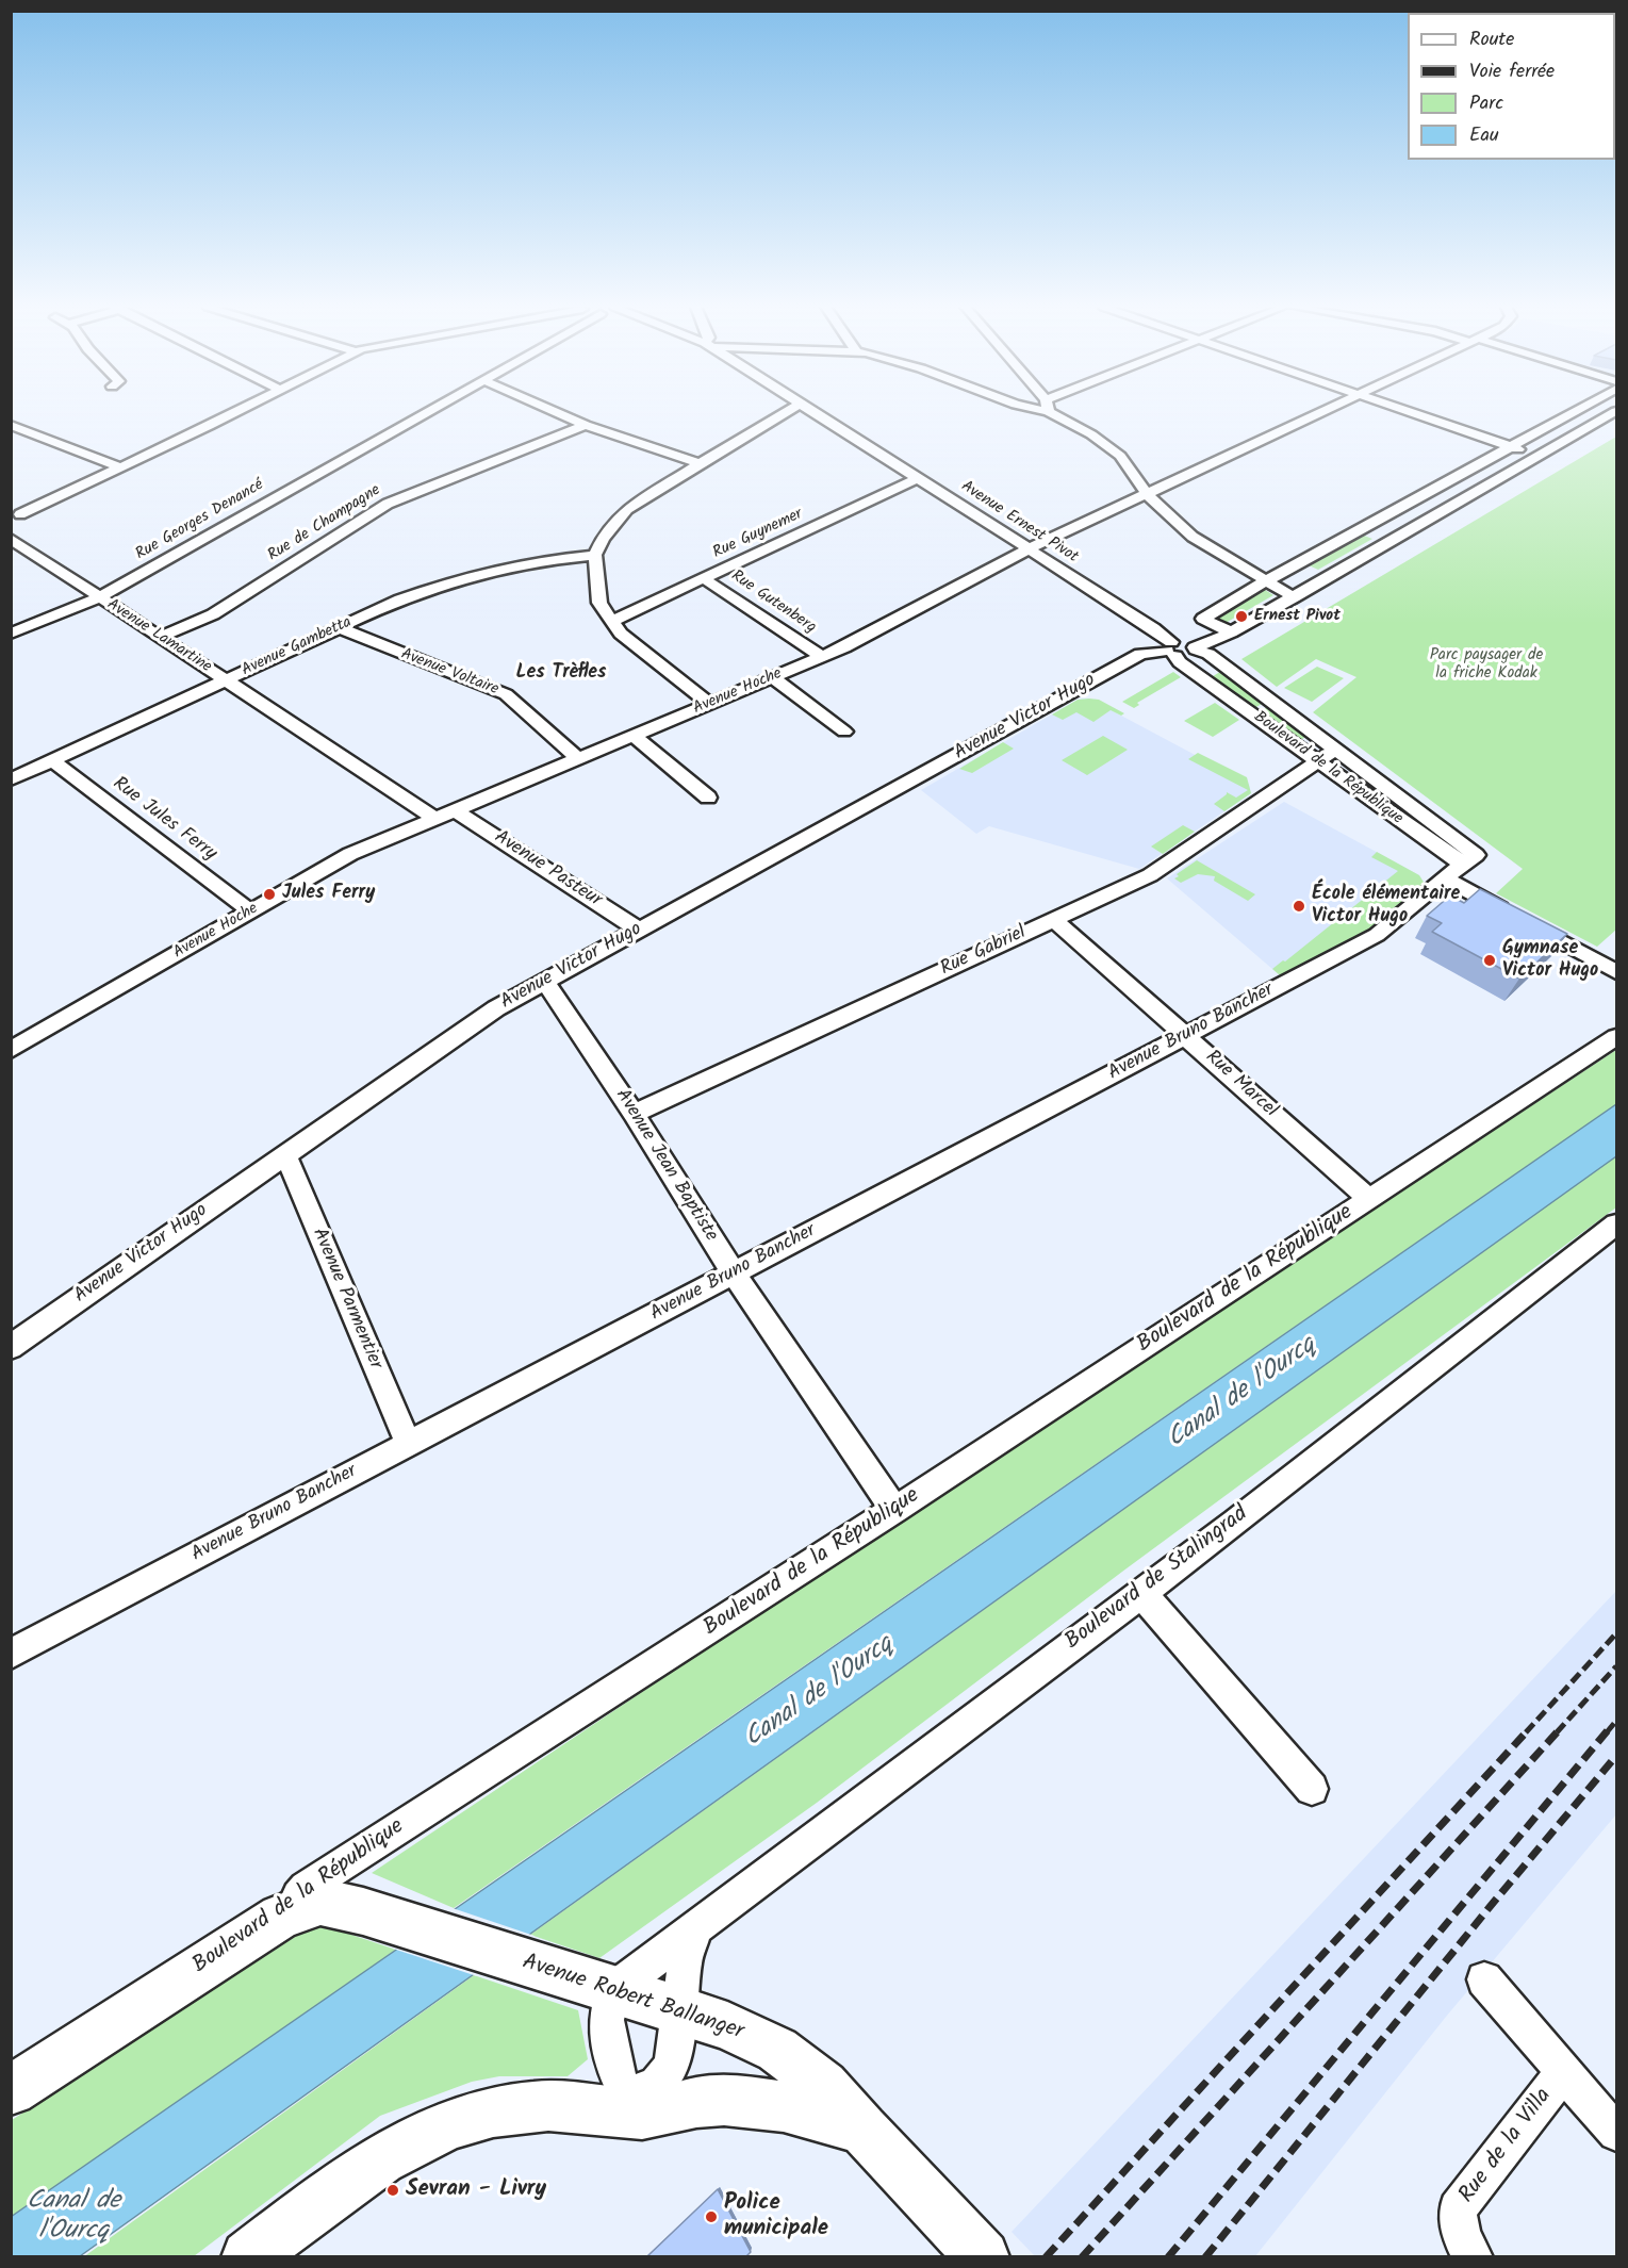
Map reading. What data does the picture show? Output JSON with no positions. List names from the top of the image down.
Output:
{
  "streets": {
    "main road": ["Boulevard de la République", "Avenue Robert Ballanger"],
    "street": [
      "Rue Georges Denancé",
      "Avenue Ernest Pivot",
      "Rue de Champagne",
      "Rue Guynemer",
      "Rue Gutenberg",
      "Avenue Lamartine",
      "Avenue Gambetta",
      "Avenue Voltaire",
      "Avenue Hoche",
      "Avenue Victor Hugo",
      "Rue Jules Ferry",
      "Avenue Pasteur",
      "Rue Gabriel",
      "Avenue Bruno Bancher",
      "Rue Marcel",
      "Avenue Jean Baptiste",
      "Avenue Parmentier",
      "Boulevard de Stalingrad",
      "Rue de la Villa"
    ]
  },
  "crossings": [
    ["Rue Georges Denancé", "Avenue Lamartine"],
    ["Avenue Ernest Pivot", "Rue Guynemer"],
    ["Avenue Ernest Pivot", "Avenue Hoche"],
    ["Avenue Ernest Pivot", "Avenue Victor Hugo"],
    ["Avenue Ernest Pivot", "Boulevard de la République"],
    ["Rue de Champagne", "Avenue Lamartine"],
    ["Rue Guynemer", "Rue Gutenberg"],
    ["Rue Gutenberg", "Avenue Hoche"],
    ["Avenue Lamartine", "Avenue Gambetta"],
    ["Avenue Lamartine", "Avenue Hoche"],
    ["Avenue Gambetta", "Avenue Voltaire"],
    ["Avenue Gambetta", "Rue Jules Ferry"],
    ["Avenue Voltaire", "Avenue Hoche"],
    ["Avenue Hoche", "Rue Jules Ferry"],
    ["Avenue Hoche", "Avenue Pasteur"],
    ["Avenue Victor Hugo", "Boulevard de la République"],
    ["Avenue Victor Hugo", "Avenue Pasteur"],
    ["Avenue Victor Hugo", "Avenue Jean Baptiste"],
    ["Avenue Victor Hugo", "Avenue Parmentier"],
    ["Boulevard de la République", "Rue Gabriel"],
    ["Boulevard de la République", "Rue Marcel"],
    ["Boulevard de la République", "Avenue Jean Baptiste"],
    ["Boulevard de la République", "Avenue Robert Ballanger"],
    ["Rue Gabriel", "Rue Marcel"],
    ["Rue Gabriel", "Avenue Jean Baptiste"],
    ["Avenue Bruno Bancher", "Rue Marcel"],
    ["Avenue Bruno Bancher", "Avenue Jean Baptiste"],
    ["Avenue Bruno Bancher", "Avenue Parmentier"],
    ["Boulevard de Stalingrad", "Avenue Robert Ballanger"]
  ],
  "districts": ["Les Trèfles"],
  "water": ["Canal de l'Ourcq"],
  "parks": ["Parc paysager de la friche Kodak"],
  "places": [
    "Ernest Pivot",
    "Jules Ferry",
    "École élémentaire Victor Hugo",
    "Gymnase Victor Hugo",
    "Sevran - Livry",
    "Police municipale"
  ],
  "legend": [
    "Route",
    "Voie ferrée",
    "Parc",
    "Eau"
  ]
}
